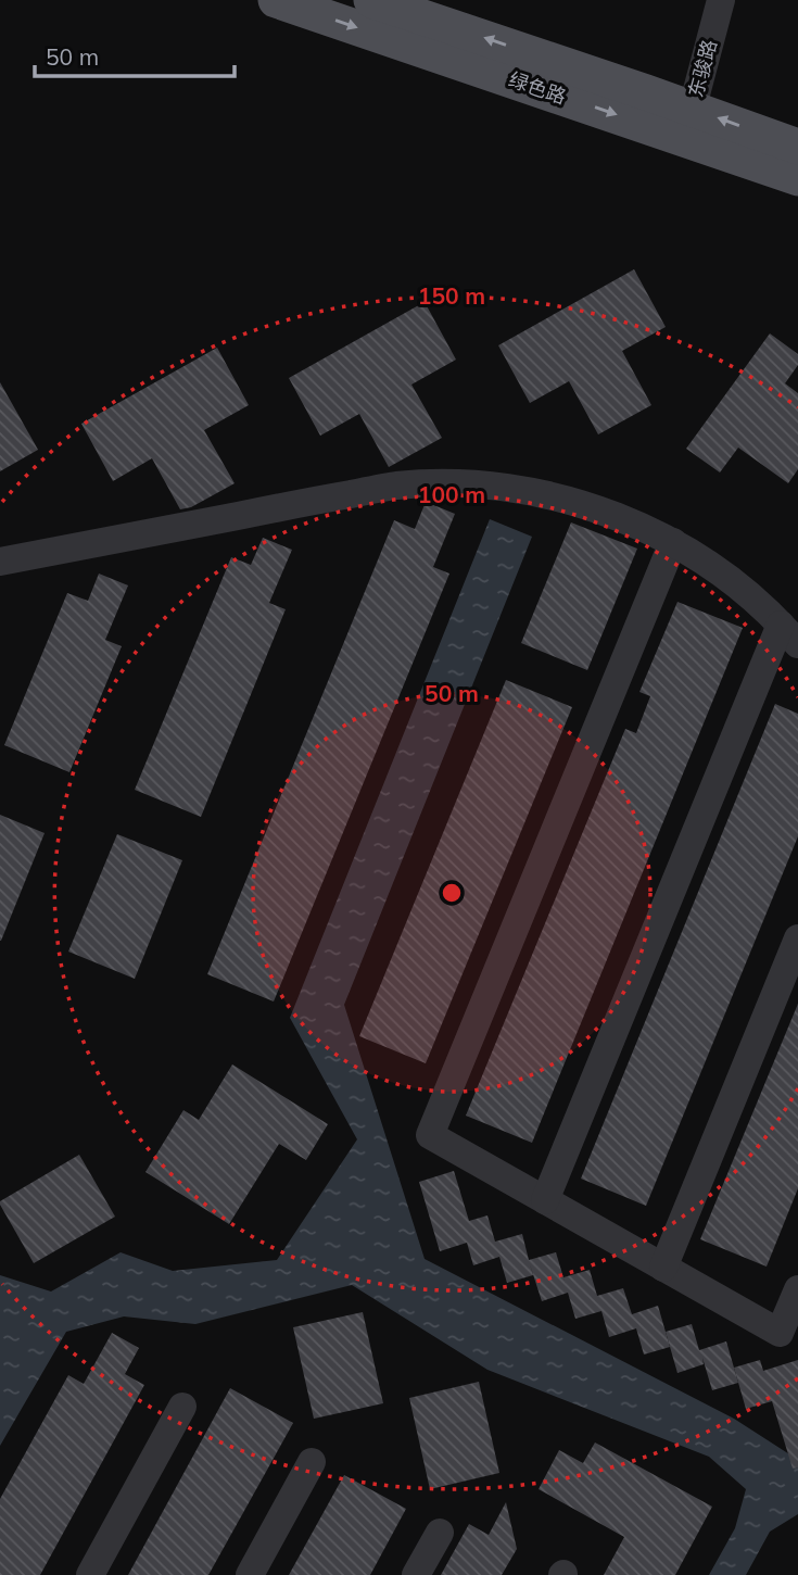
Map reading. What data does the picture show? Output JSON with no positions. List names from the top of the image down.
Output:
{
  "streets": {
    "main road": ["绿色路"],
    "street": ["东骏路"]
  },
  "crossings": [
    ["东骏路", "绿色路"]
  ],
  "scale_bar": "50 m",
  "rings": ["150 m", "100 m", "50 m"]
}
